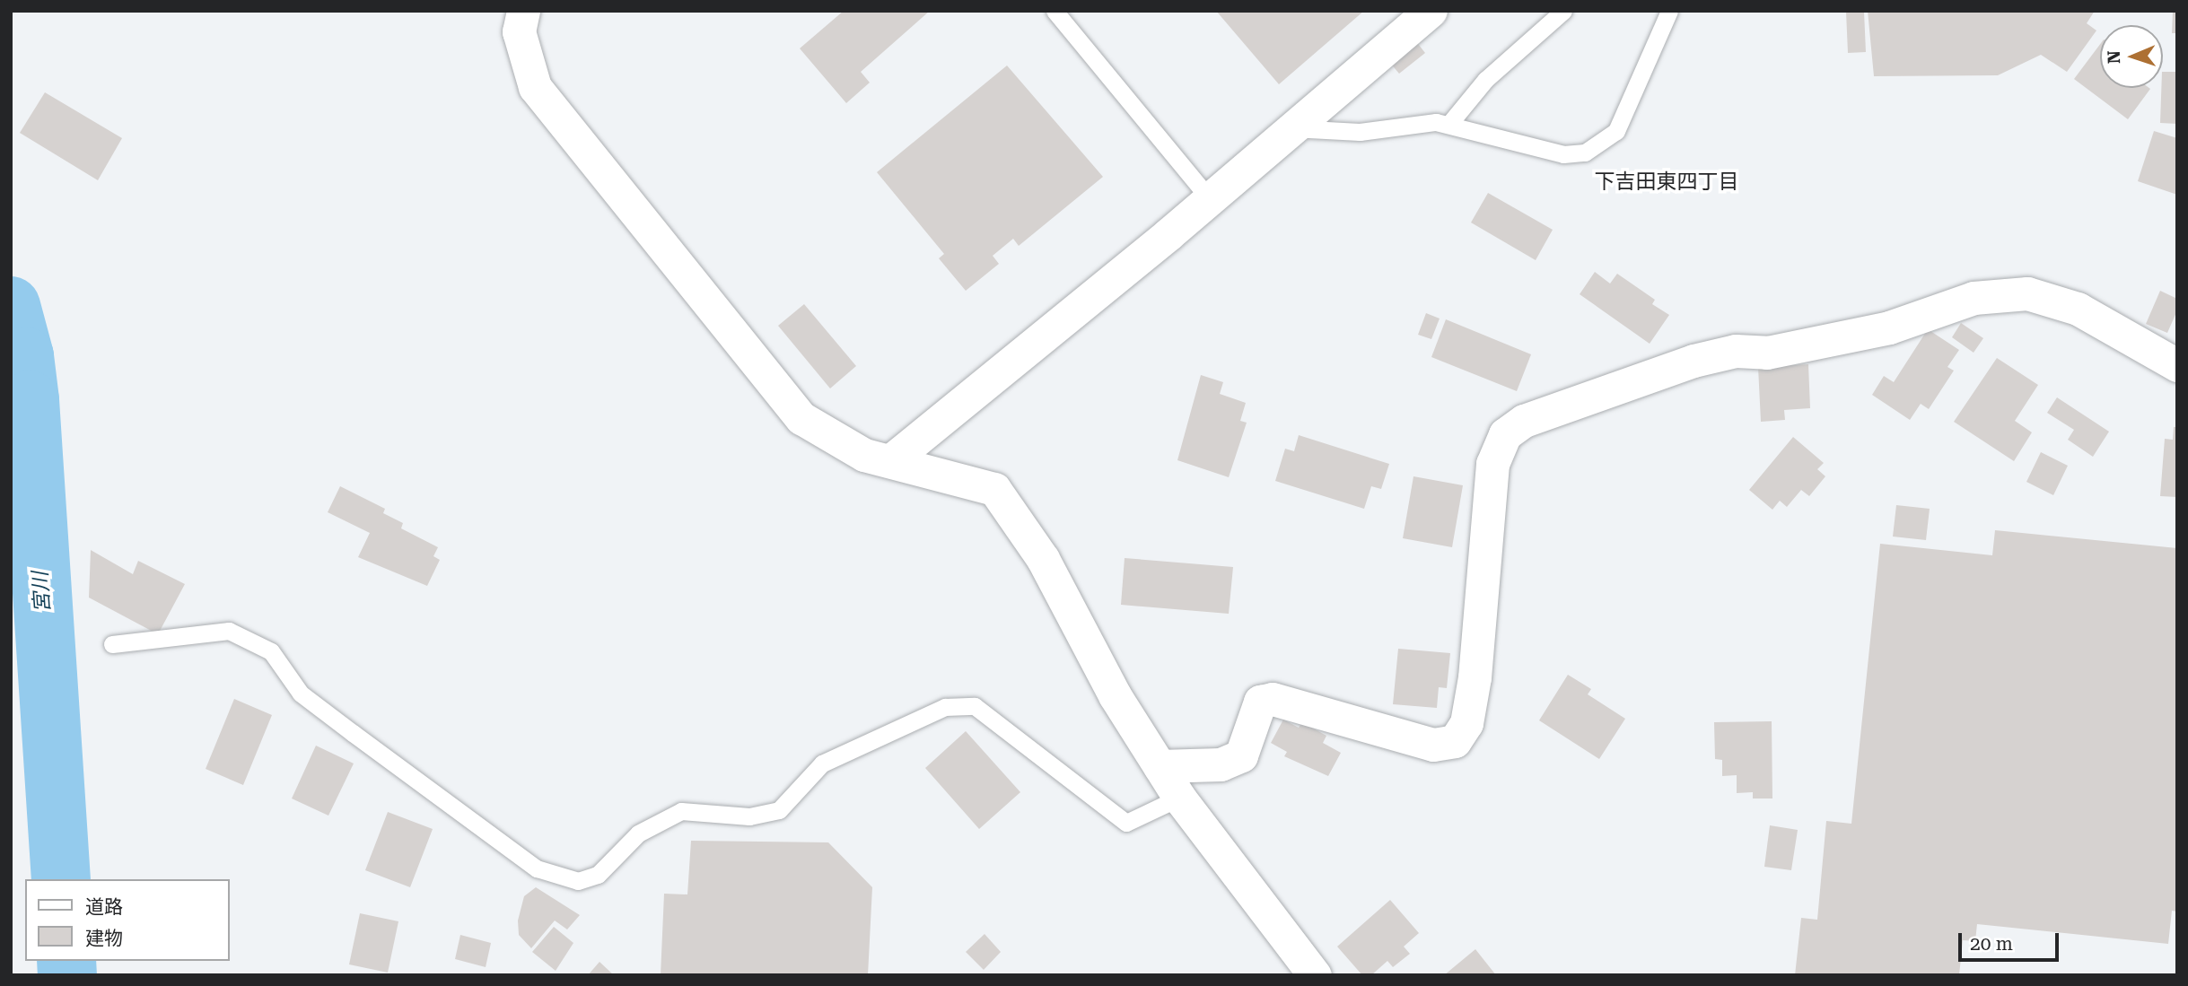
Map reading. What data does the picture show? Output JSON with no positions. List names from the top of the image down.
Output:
{
  "districts": ["下吉田東四丁目"],
  "water": ["宮川"],
  "legend": ["道路", "建物"],
  "scale_bar": "20 m",
  "north": "left"
}
